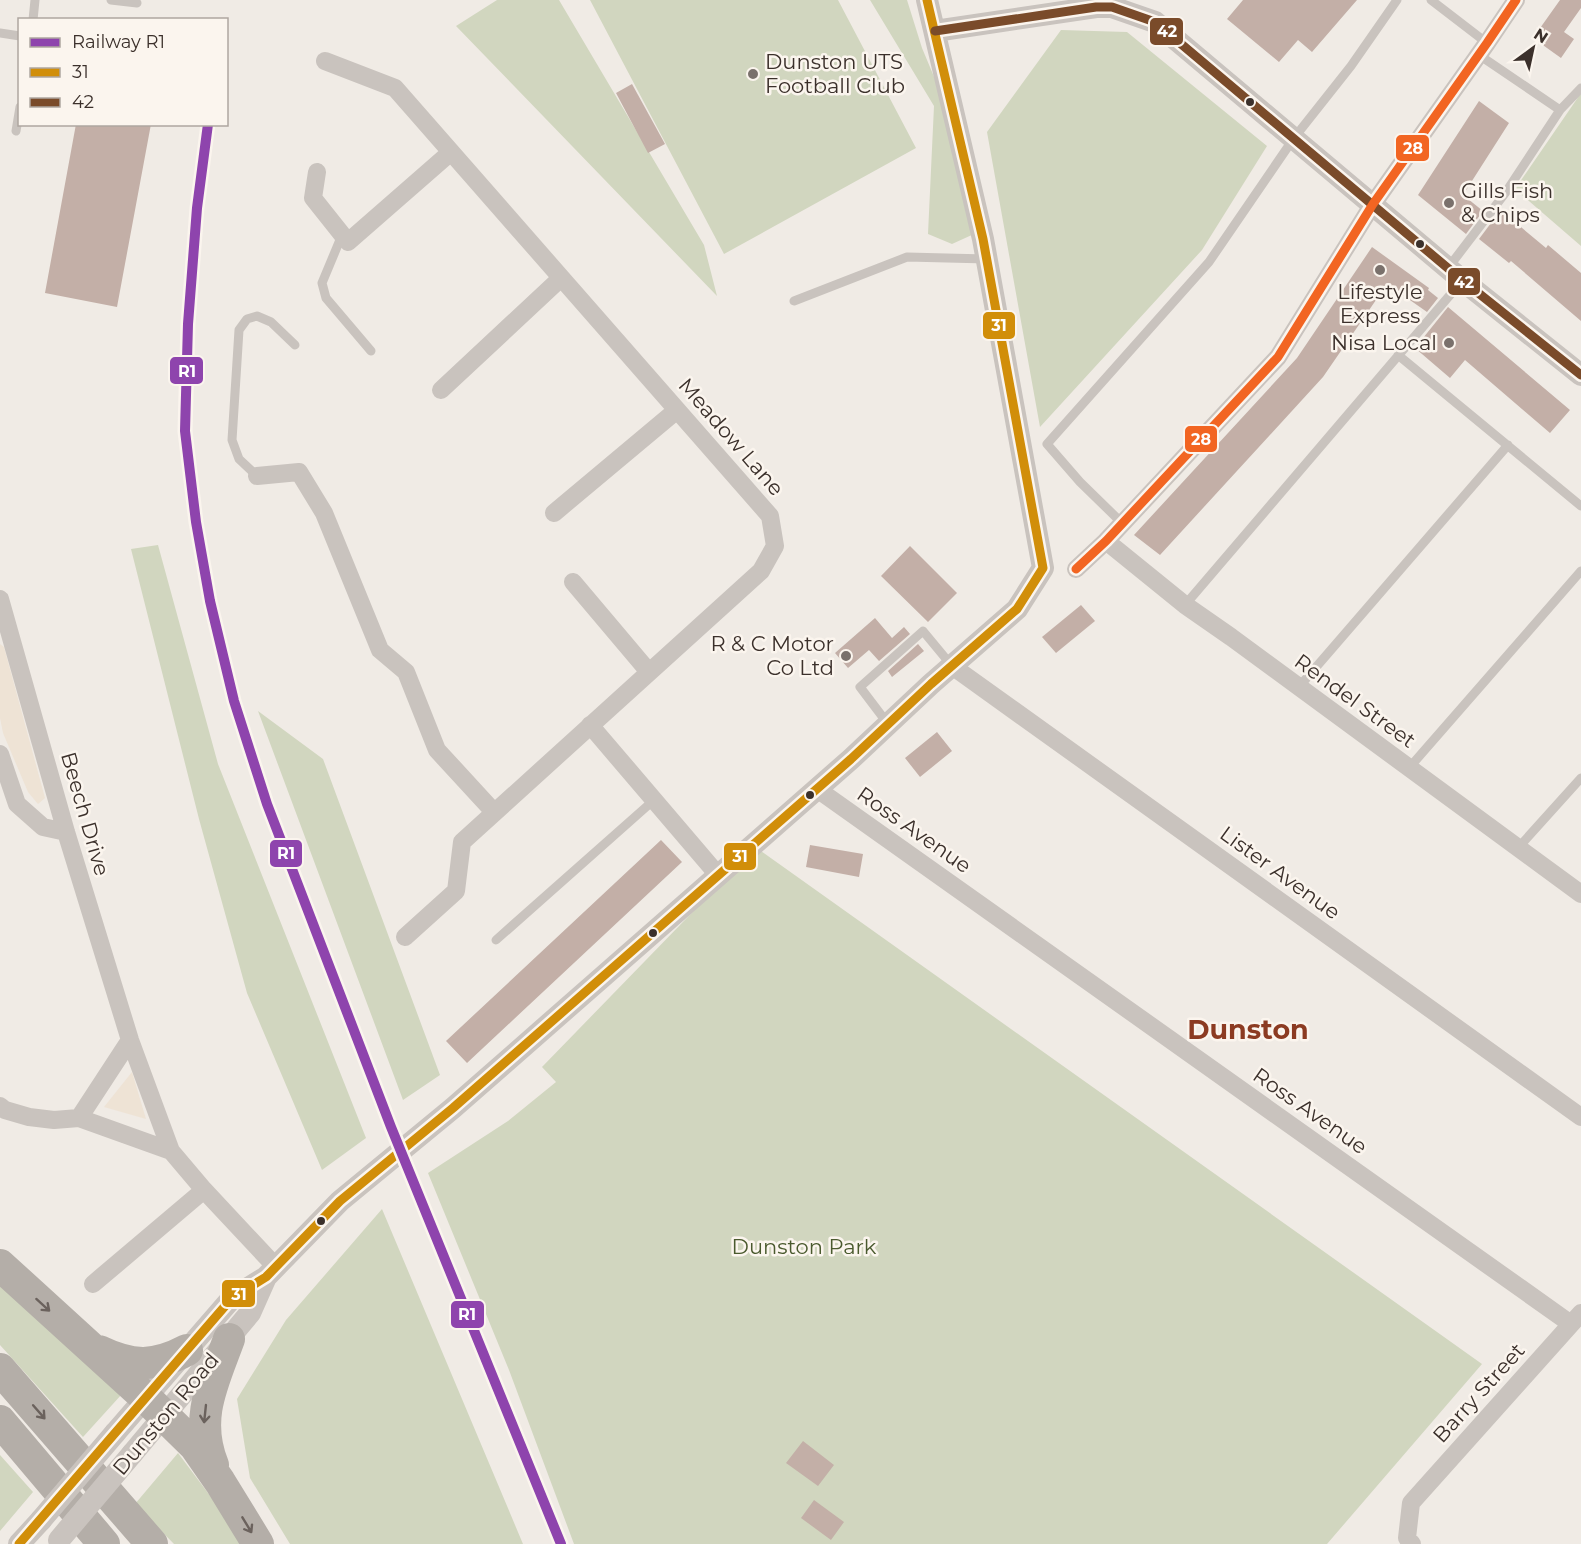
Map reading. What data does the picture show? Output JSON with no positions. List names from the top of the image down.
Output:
{
  "streets": {
    "street": [
      "Meadow Lane",
      "Rendel Street",
      "Beech Drive",
      "Ross Avenue",
      "Lister Avenue",
      "Barry Street",
      "Dunston Road"
    ]
  },
  "crossings": [
    ["Beech Drive", "Dunston Road"],
    ["Ross Avenue", "Barry Street"],
    ["Ross Avenue", "Dunston Road"],
    ["Lister Avenue", "Dunston Road"]
  ],
  "districts": ["Dunston"],
  "parks": ["Dunston Park"],
  "places": [
    "Dunston UTS Football Club",
    "Gills Fish & Chips",
    "Lifestyle Express",
    "Nisa Local",
    "R & C Motor Co Ltd"
  ],
  "lines": [
    "transit line 31",
    "transit line 28",
    "transit line 42",
    "rail line R1"
  ],
  "legend": ["Railway R1", "31", "42"],
  "north": "top right"
}
